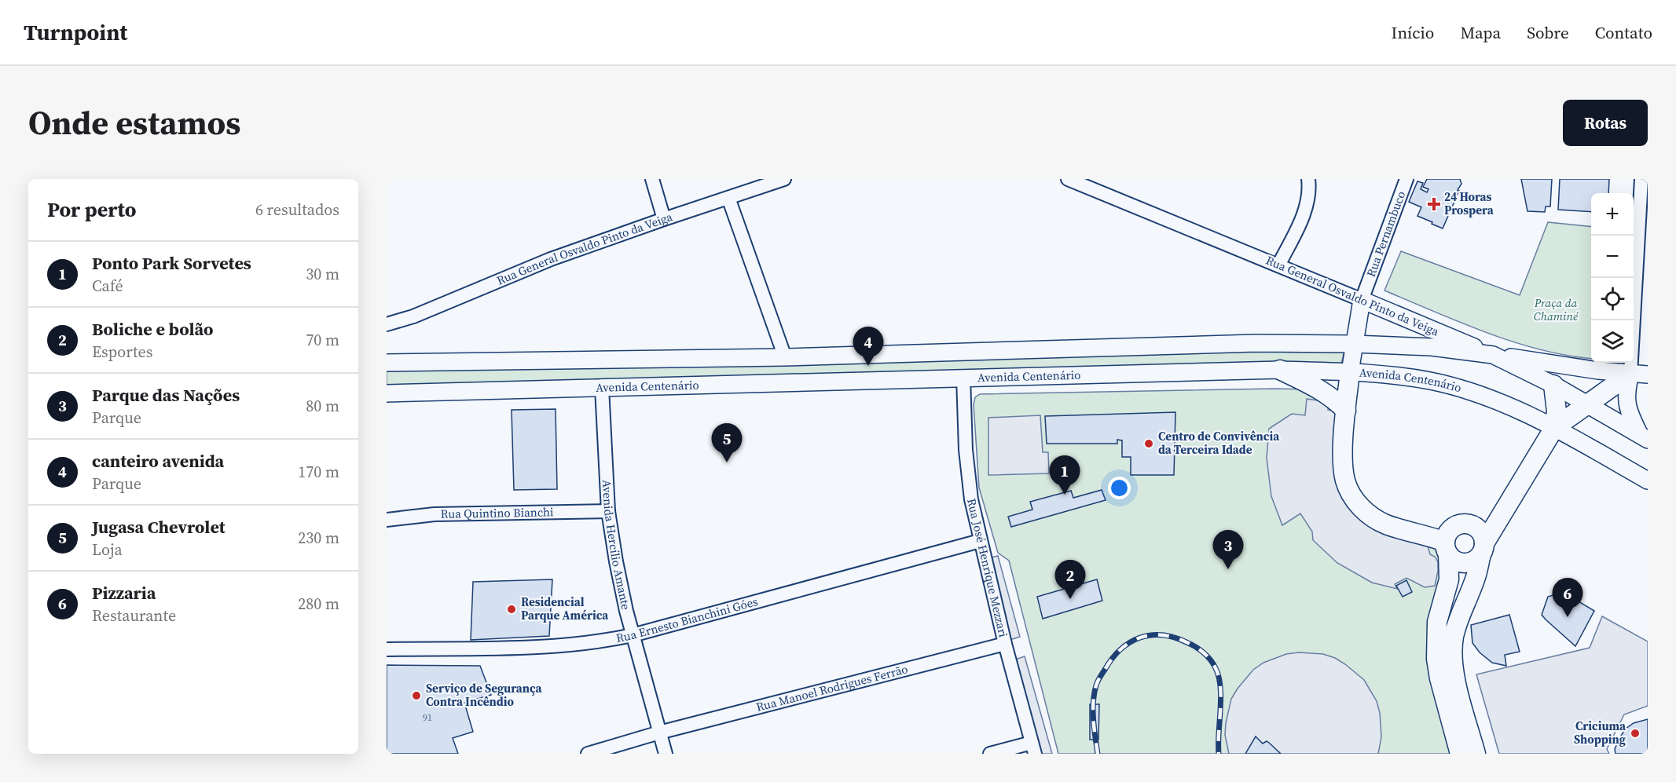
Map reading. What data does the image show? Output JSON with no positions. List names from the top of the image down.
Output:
{
  "streets": {
    "main road": ["Rua Pernambuco", "Rua General Osvaldo Pinto da Veiga", "Avenida Centenário"],
    "street": [
      "Rua Quintino Bianchi",
      "Avenida Hercílio Amante",
      "Rua José Henrique Mezzari",
      "Rua Ernesto Bianchini Góes",
      "Rua Manoel Rodrigues Ferrão"
    ]
  },
  "crossings": [
    ["Rua Pernambuco", "Rua General Osvaldo Pinto da Veiga"],
    ["Rua Pernambuco", "Avenida Centenário"],
    ["Avenida Centenário", "Avenida Hercílio Amante"],
    ["Avenida Centenário", "Rua José Henrique Mezzari"],
    ["Rua Quintino Bianchi", "Avenida Hercílio Amante"],
    ["Avenida Hercílio Amante", "Rua Ernesto Bianchini Góes"],
    ["Avenida Hercílio Amante", "Rua Manoel Rodrigues Ferrão"],
    ["Rua José Henrique Mezzari", "Rua Ernesto Bianchini Góes"],
    ["Rua José Henrique Mezzari", "Rua Manoel Rodrigues Ferrão"]
  ],
  "parks": ["Praça da Chaminé"],
  "places": {
    "health": ["24 Horas Prospera"],
    "other": [
      "Centro de Convivência da Terceira Idade",
      "Residencial Parque América",
      "Serviço de Segurança Contra Incêndio",
      "Criciuma Shopping"
    ]
  },
  "house_numbers": ["91"],
  "page": {
    "header": "Turnpoint",
    "nav": [
      "Início",
      "Mapa",
      "Sobre",
      "Contato"
    ],
    "title": "Onde estamos",
    "buttons": "Rotas",
    "heading": ["Por perto", "6 resultados"],
    "map_buttons": ["+", "−"],
    "list": [
      {
        "mark": "1",
        "name": "Ponto Park Sorvetes",
        "note": "Café",
        "value": "30 m"
      },
      {
        "mark": "2",
        "name": "Boliche e bolão",
        "note": "Esportes",
        "value": "70 m"
      },
      {
        "mark": "3",
        "name": "Parque das Nações",
        "note": "Parque",
        "value": "80 m"
      },
      {
        "mark": "4",
        "name": "canteiro avenida",
        "note": "Parque",
        "value": "170 m"
      },
      {
        "mark": "5",
        "name": "Jugasa Chevrolet",
        "note": "Loja",
        "value": "230 m"
      },
      {
        "mark": "6",
        "name": "Pizzaria",
        "note": "Restaurante",
        "value": "280 m"
      }
    ],
    "pins": [
      "4",
      "5",
      "1",
      "3",
      "2",
      "6"
    ]
  }
}
